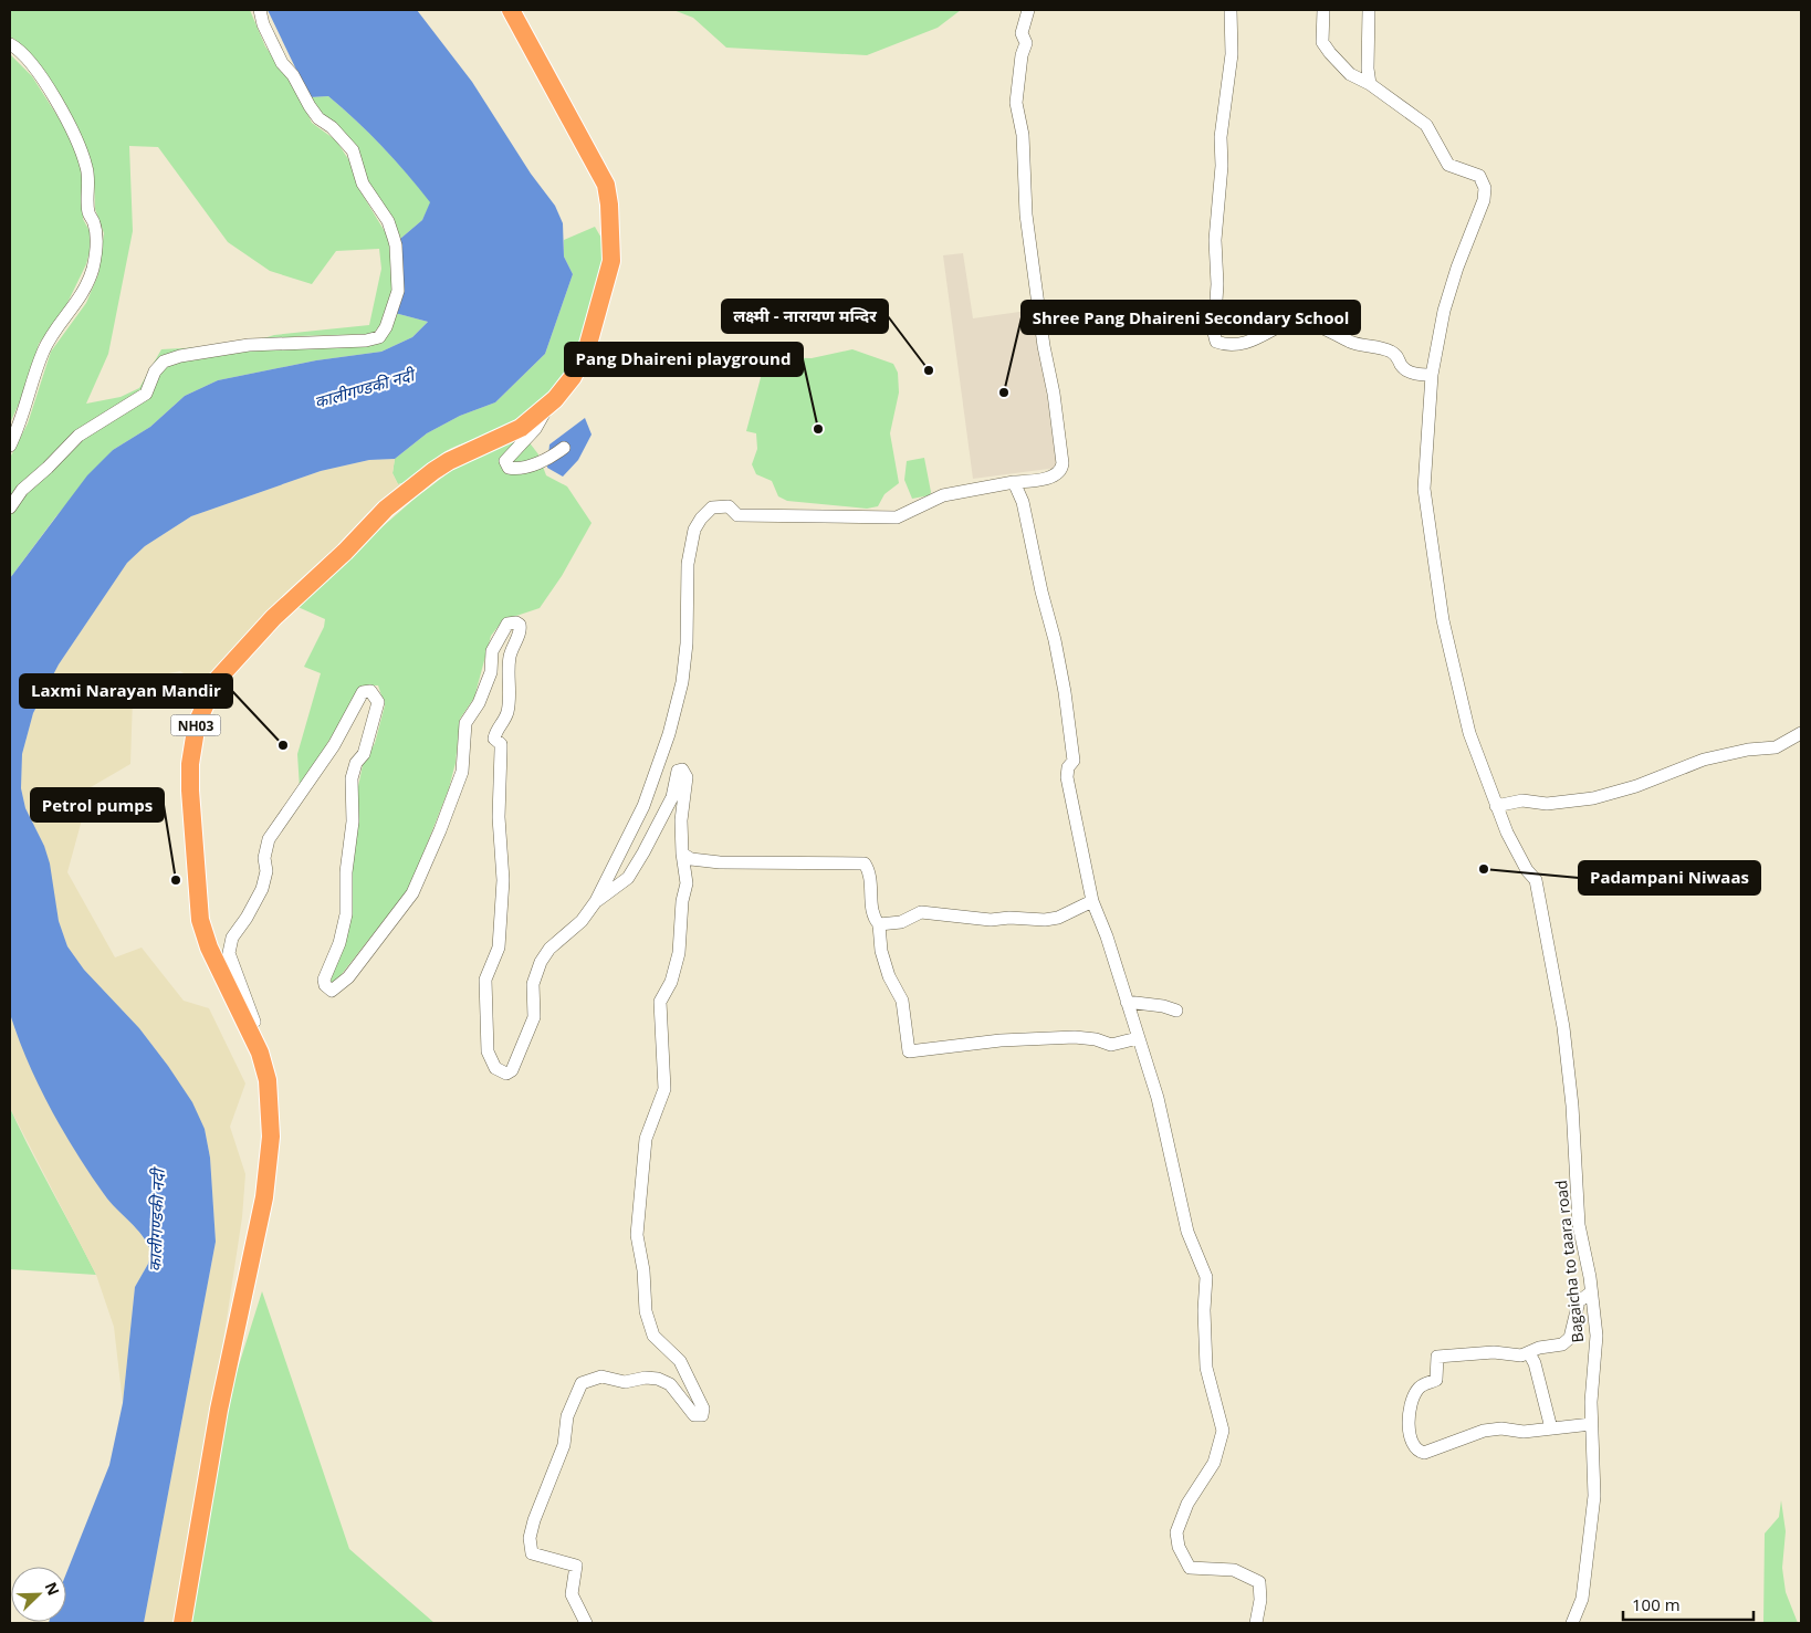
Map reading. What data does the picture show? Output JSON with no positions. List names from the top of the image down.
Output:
{
  "streets": {
    "highway": ["NH03"],
    "street": ["Bagaicha to taara road"]
  },
  "water": ["कालीगण्डकी नदी"],
  "places": [
    "लक्ष्मी - नारायण मन्दिर",
    "Shree Pang Dhaireni Secondary School",
    "Pang Dhaireni playground",
    "Laxmi Narayan Mandir",
    "Padampani Niwaas",
    "Petrol pumps"
  ],
  "scale_bar": "100 m",
  "north": "top right"
}
